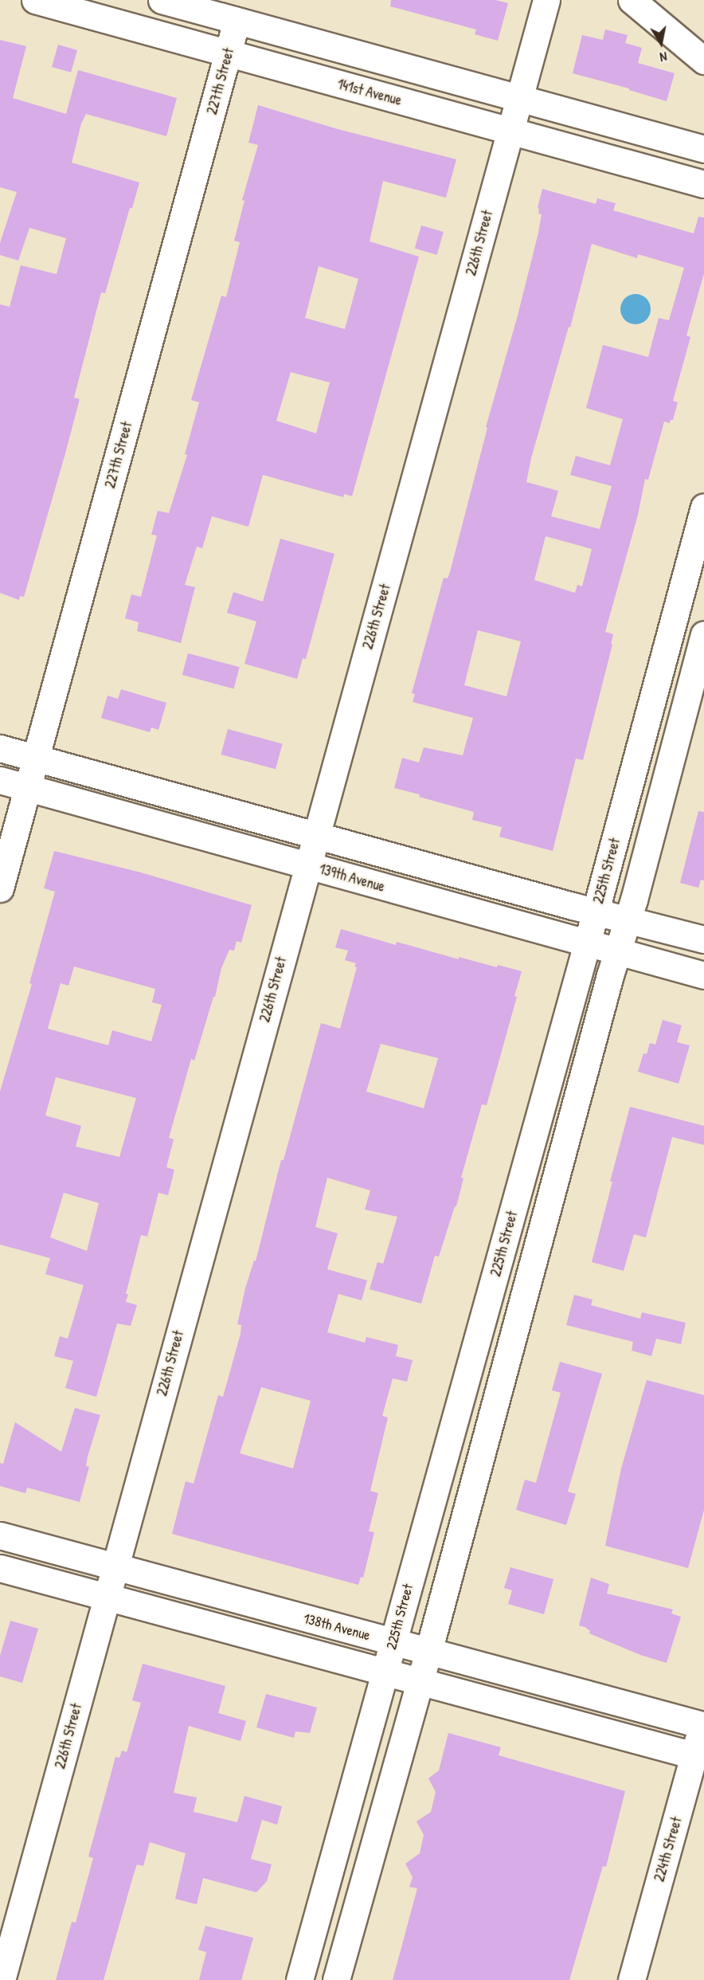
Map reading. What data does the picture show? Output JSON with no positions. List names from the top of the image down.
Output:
{
  "streets": {
    "street": [
      "227th Street",
      "141st Avenue",
      "226th Street",
      "225th Street",
      "139th Avenue",
      "138th Avenue",
      "224th Street"
    ]
  },
  "crossings": [
    ["227th Street", "141st Avenue"],
    ["227th Street", "139th Avenue"],
    ["141st Avenue", "226th Street"],
    ["226th Street", "139th Avenue"],
    ["226th Street", "138th Avenue"],
    ["225th Street", "139th Avenue"],
    ["225th Street", "138th Avenue"],
    ["138th Avenue", "224th Street"]
  ],
  "north": "bottom"
}
